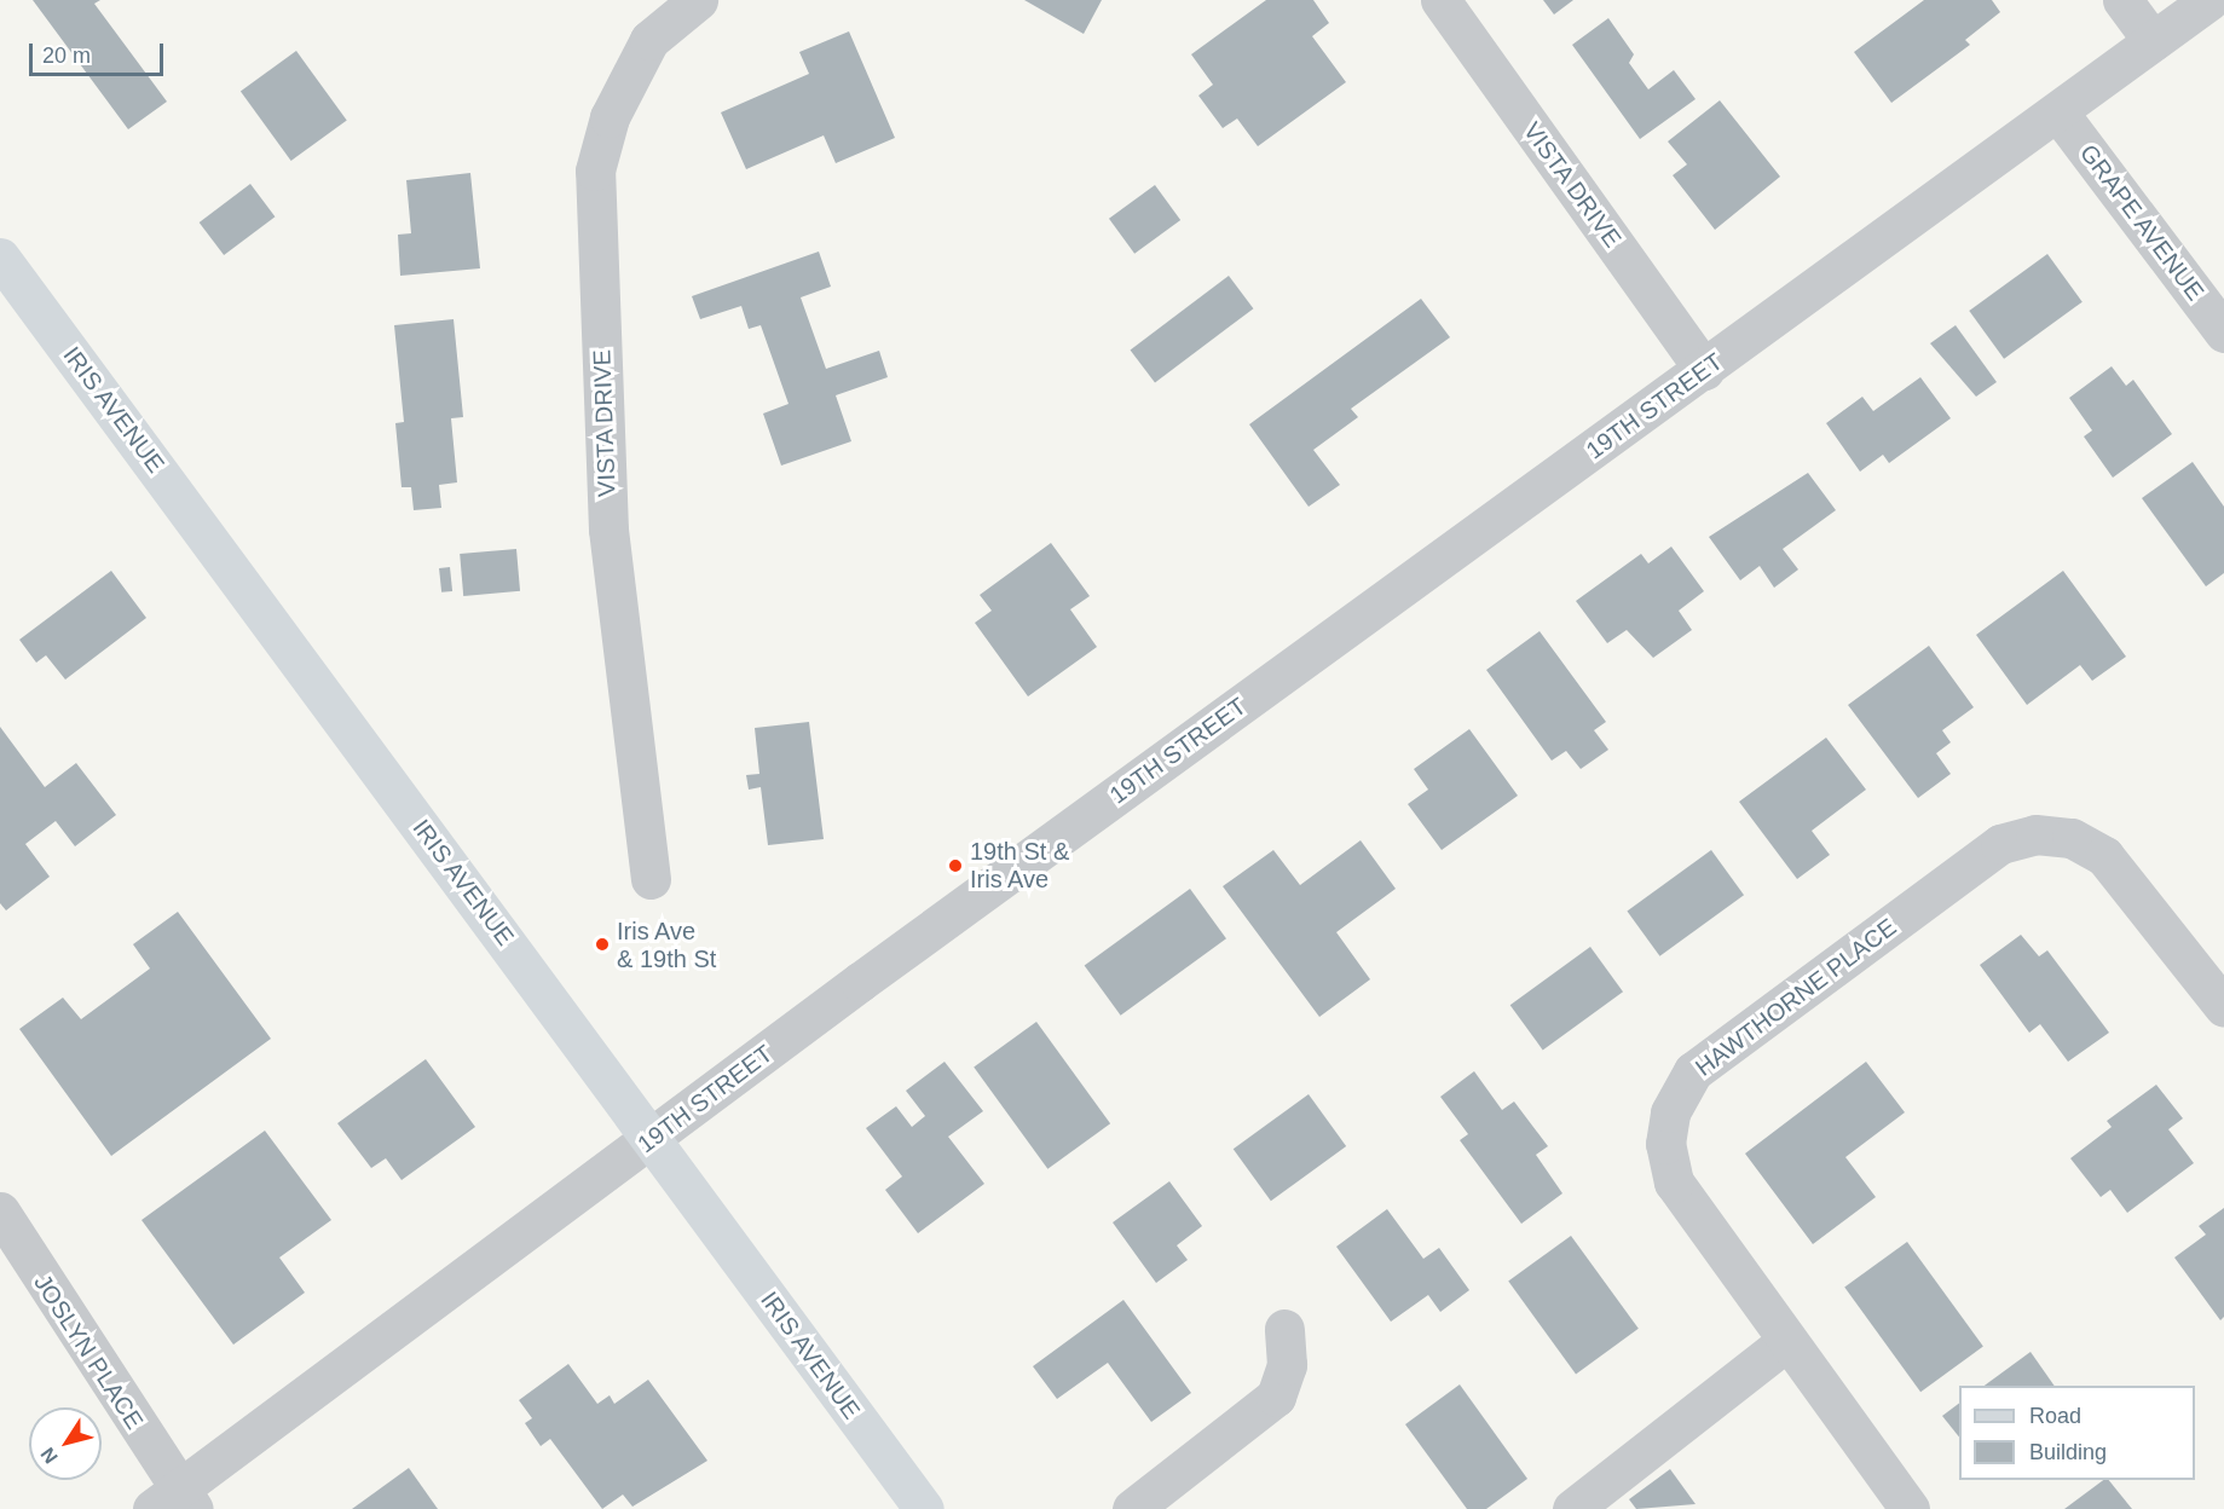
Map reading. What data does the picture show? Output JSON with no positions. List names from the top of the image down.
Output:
{
  "streets": {
    "main road": ["IRIS AVENUE"],
    "street": [
      "VISTA DRIVE",
      "GRAPE AVENUE",
      "19TH STREET",
      "HAWTHORNE PLACE",
      "JOSLYN PLACE"
    ]
  },
  "crossings": [
    ["VISTA DRIVE", "19TH STREET"],
    ["GRAPE AVENUE", "19TH STREET"],
    ["19TH STREET", "IRIS AVENUE"],
    ["19TH STREET", "JOSLYN PLACE"]
  ],
  "places": ["19th St & Iris Ave", "Iris Ave & 19th St"],
  "legend": ["Road", "Building"],
  "scale_bar": "20 m",
  "north": "bottom left"
}
